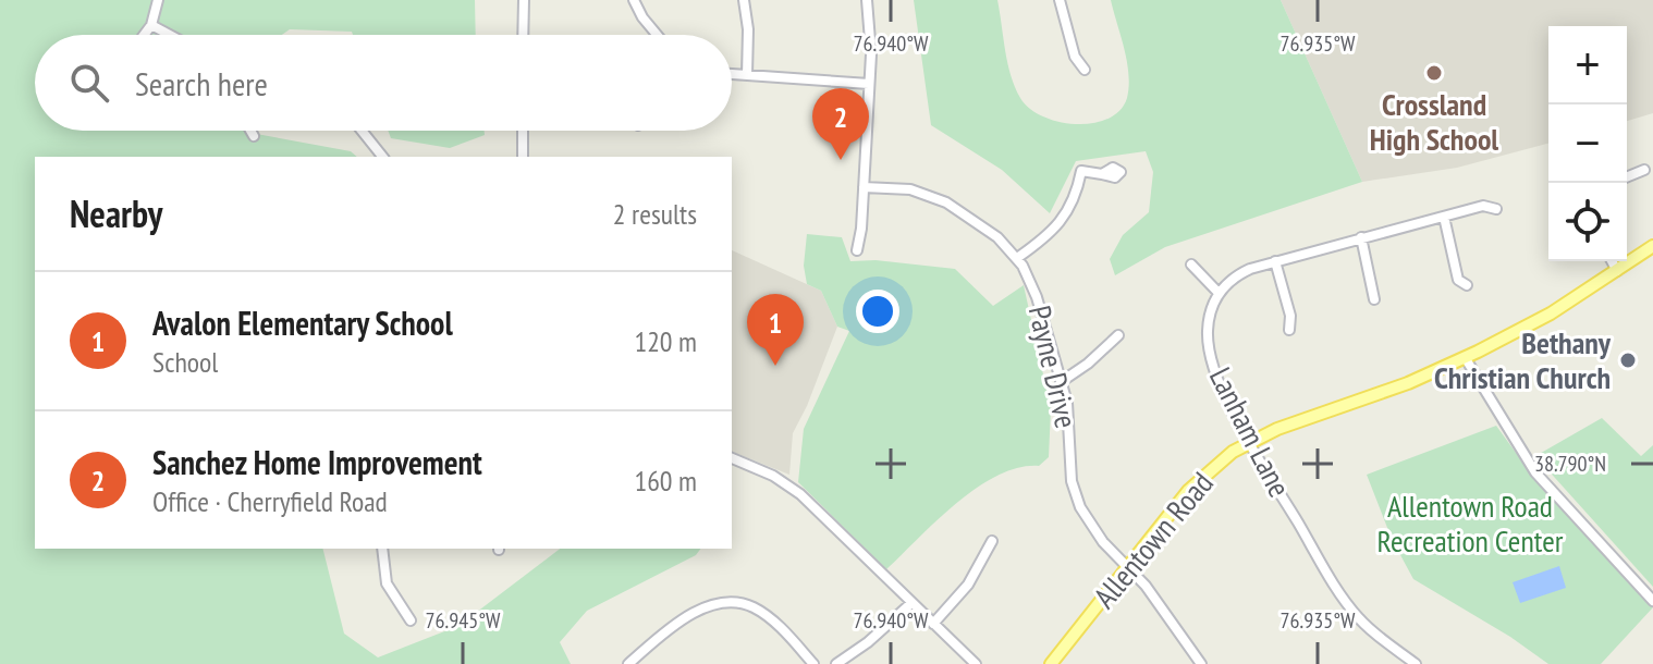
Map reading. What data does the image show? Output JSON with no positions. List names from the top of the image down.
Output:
{
  "streets": {
    "main road": ["Allentown Road"],
    "street": ["Payne Drive", "Lanham Lane"]
  },
  "crossings": [
    ["Payne Drive", "Allentown Road"],
    ["Lanham Lane", "Allentown Road"]
  ],
  "parks": ["Allentown Road Recreation Center"],
  "places": ["Crossland High School", "Bethany Christian Church"],
  "page": {
    "map_buttons": ["+", "−"],
    "search": "Search here",
    "pins": ["2", "1"],
    "heading": ["Nearby", "2 results"],
    "list": [
      {
        "mark": "1",
        "name": "Avalon Elementary School",
        "note": "School",
        "value": "120 m"
      },
      {
        "mark": "2",
        "name": "Sanchez Home Improvement",
        "note": "Office · Cherryfield Road",
        "value": "160 m"
      }
    ]
  },
  "coordinates": [
    "76.940°W",
    "76.935°W",
    "38.790°N",
    "76.945°W"
  ]
}
